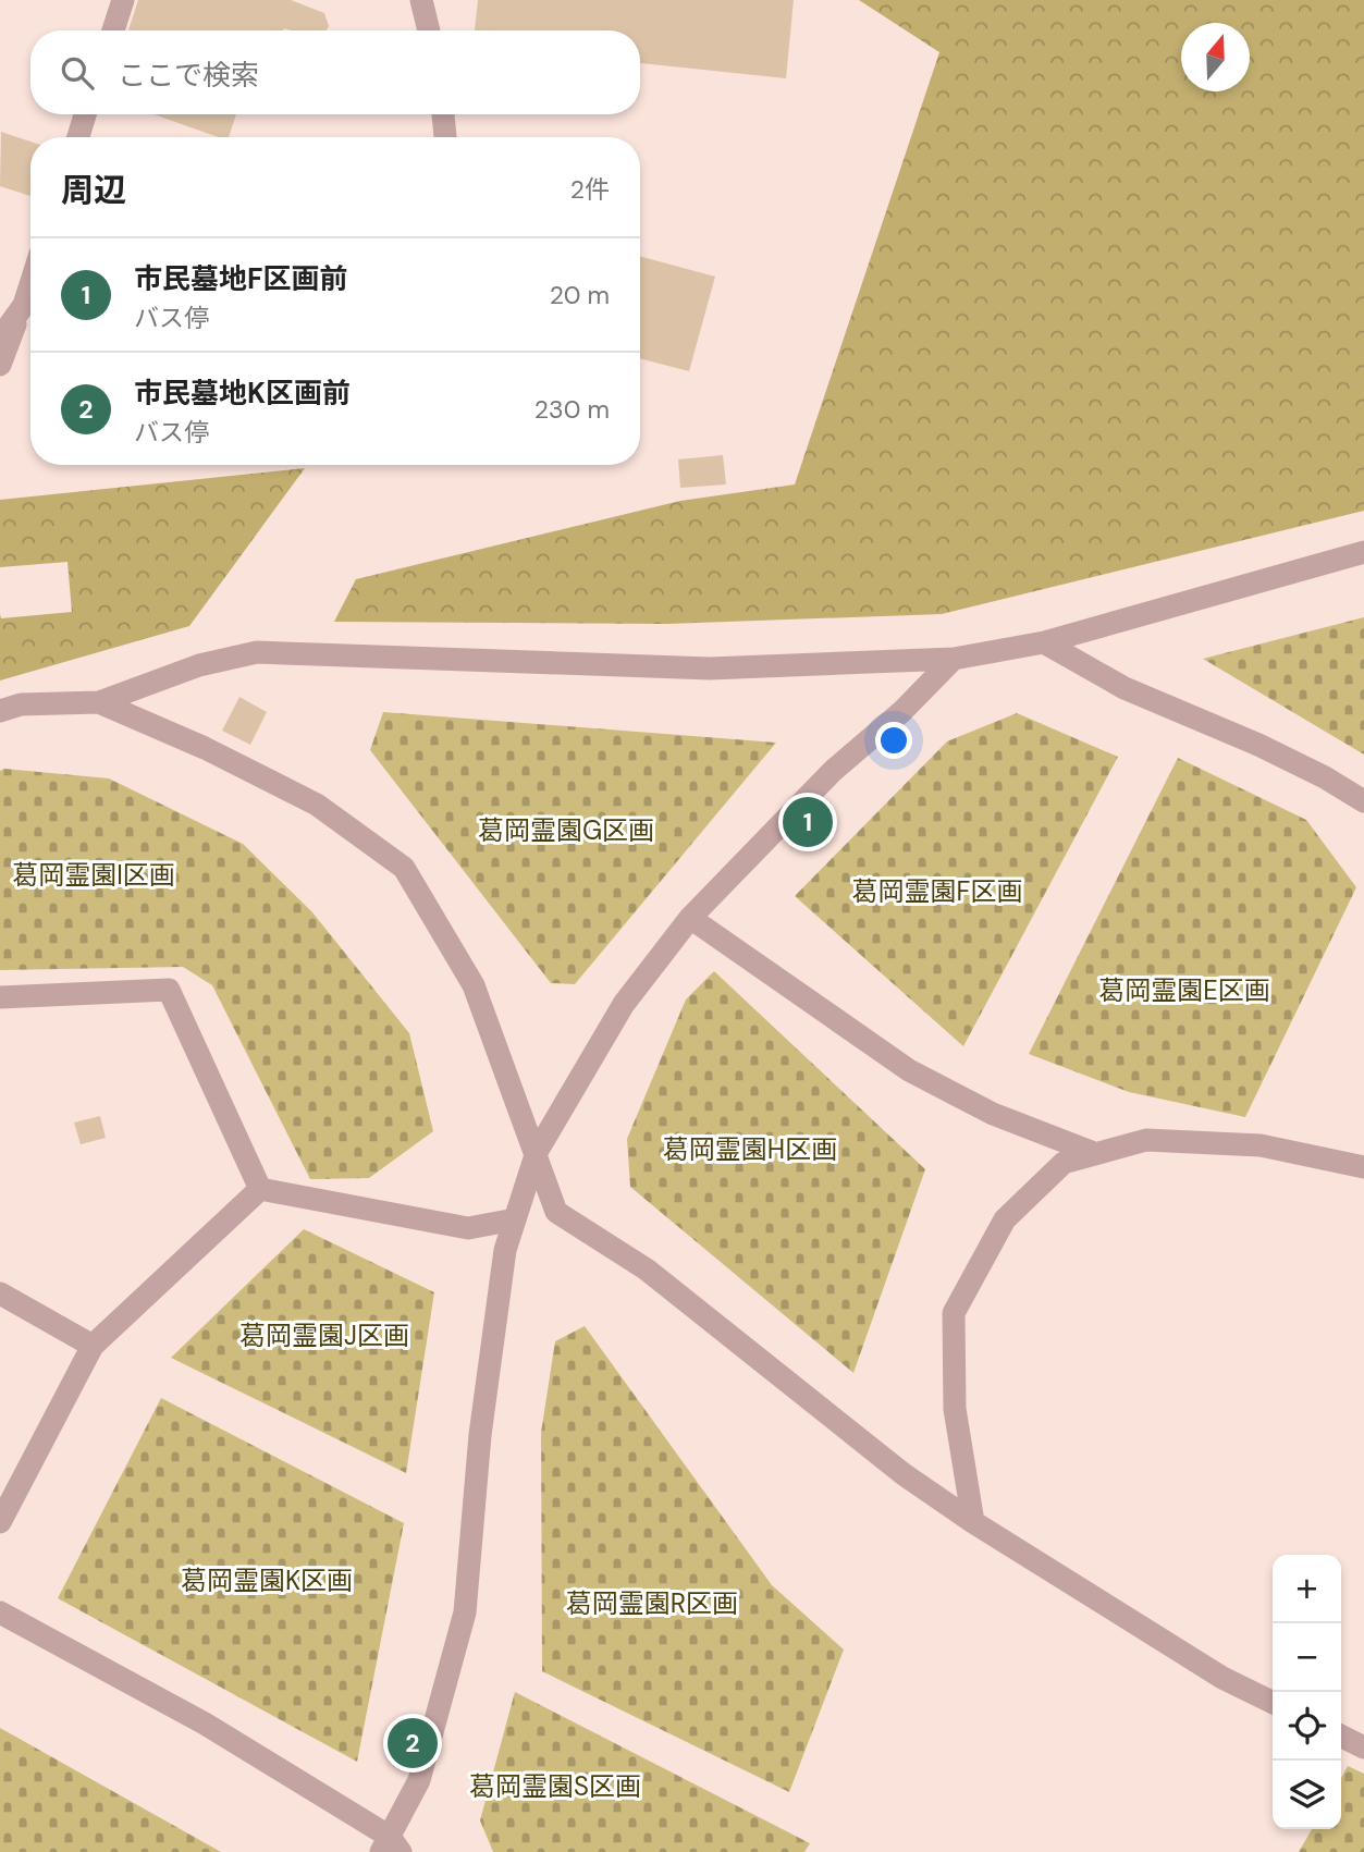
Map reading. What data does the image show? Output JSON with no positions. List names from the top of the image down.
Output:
{
  "parks": [
    "葛岡霊園G区画",
    "葛岡霊園I区画",
    "葛岡霊園F区画",
    "葛岡霊園E区画",
    "葛岡霊園H区画",
    "葛岡霊園J区画",
    "葛岡霊園K区画",
    "葛岡霊園R区画",
    "葛岡霊園S区画"
  ],
  "north": "top",
  "page": {
    "search": "ここで検索",
    "heading": ["周辺", "2件"],
    "list": [
      {
        "mark": "1",
        "name": "市民墓地F区画前",
        "note": "バス停",
        "value": "20 m"
      },
      {
        "mark": "2",
        "name": "市民墓地K区画前",
        "note": "バス停",
        "value": "230 m"
      }
    ],
    "pins": ["1", "2"],
    "map_buttons": ["+", "−"]
  }
}
